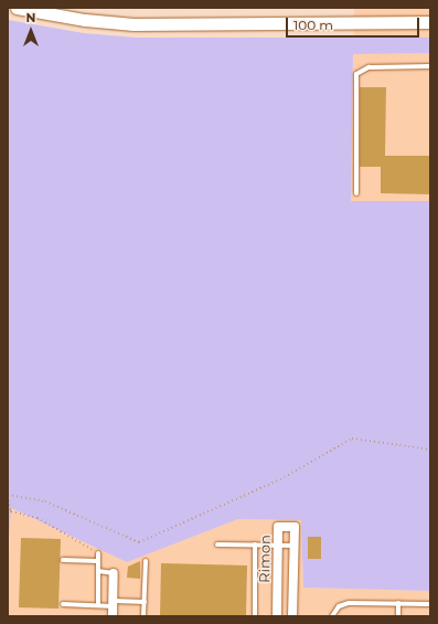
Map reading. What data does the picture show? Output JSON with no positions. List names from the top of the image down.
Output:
{
  "streets": {
    "street": ["Rimon"]
  },
  "scale_bar": "100 m",
  "north": "top"
}
